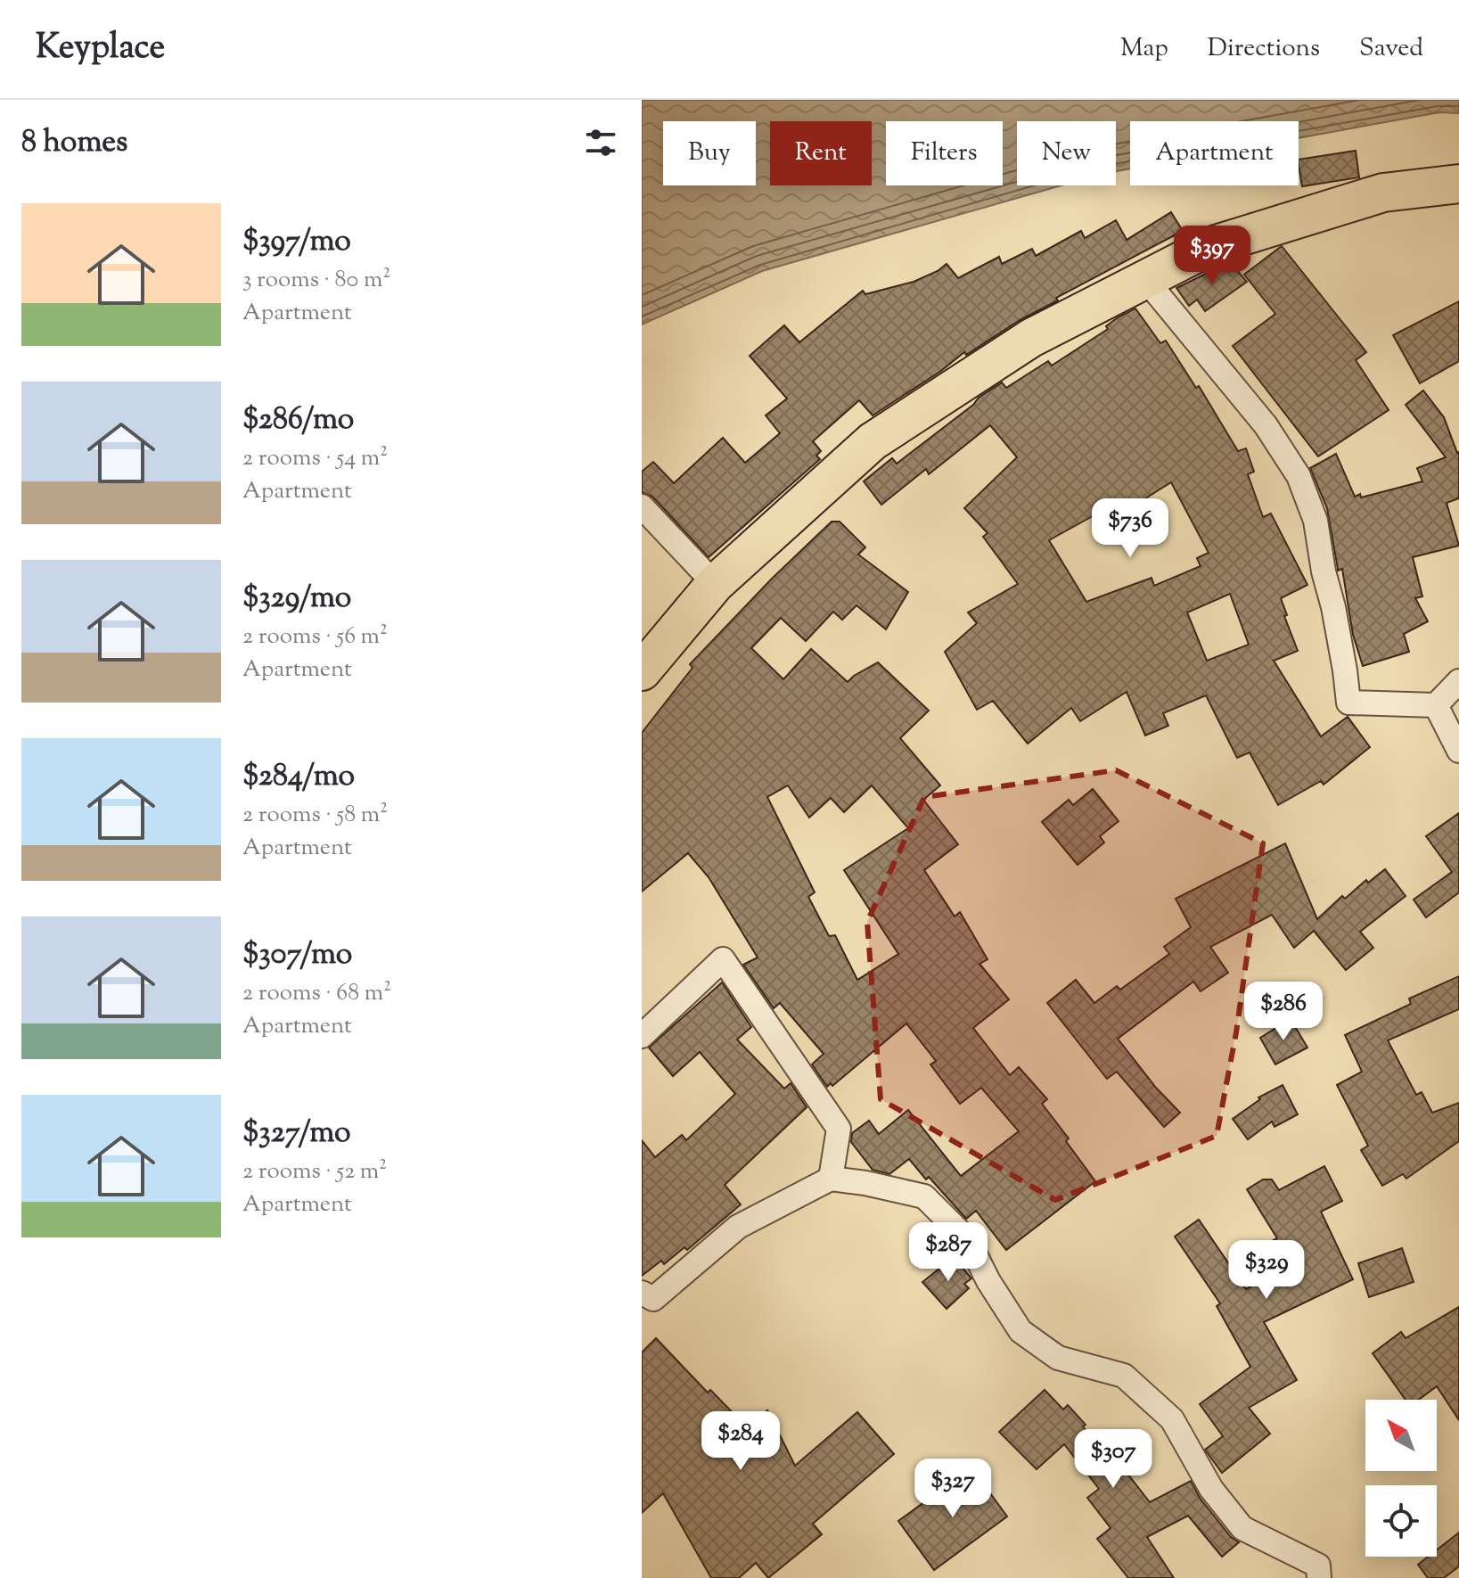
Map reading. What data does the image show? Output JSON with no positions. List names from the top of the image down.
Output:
{
  "north": "top left",
  "page": {
    "header": "Keyplace",
    "nav": ["Map", "Directions", "Saved"],
    "heading": "8 homes",
    "chip": [
      "Buy",
      "Rent",
      "Filters",
      "New",
      "Apartment"
    ],
    "list": [
      {
        "name": "$397/mo",
        "note": "3 rooms · 80 m² · Apartment"
      },
      {
        "name": "$286/mo",
        "note": "2 rooms · 54 m² · Apartment"
      },
      {
        "name": "$329/mo",
        "note": "2 rooms · 56 m² · Apartment"
      },
      {
        "name": "$284/mo",
        "note": "2 rooms · 58 m² · Apartment"
      },
      {
        "name": "$307/mo",
        "note": "2 rooms · 68 m² · Apartment"
      },
      {
        "name": "$327/mo",
        "note": "2 rooms · 52 m² · Apartment"
      }
    ],
    "price": [
      "$397",
      "$736",
      "$286",
      "$287",
      "$329",
      "$284",
      "$307",
      "$327"
    ]
  }
}
